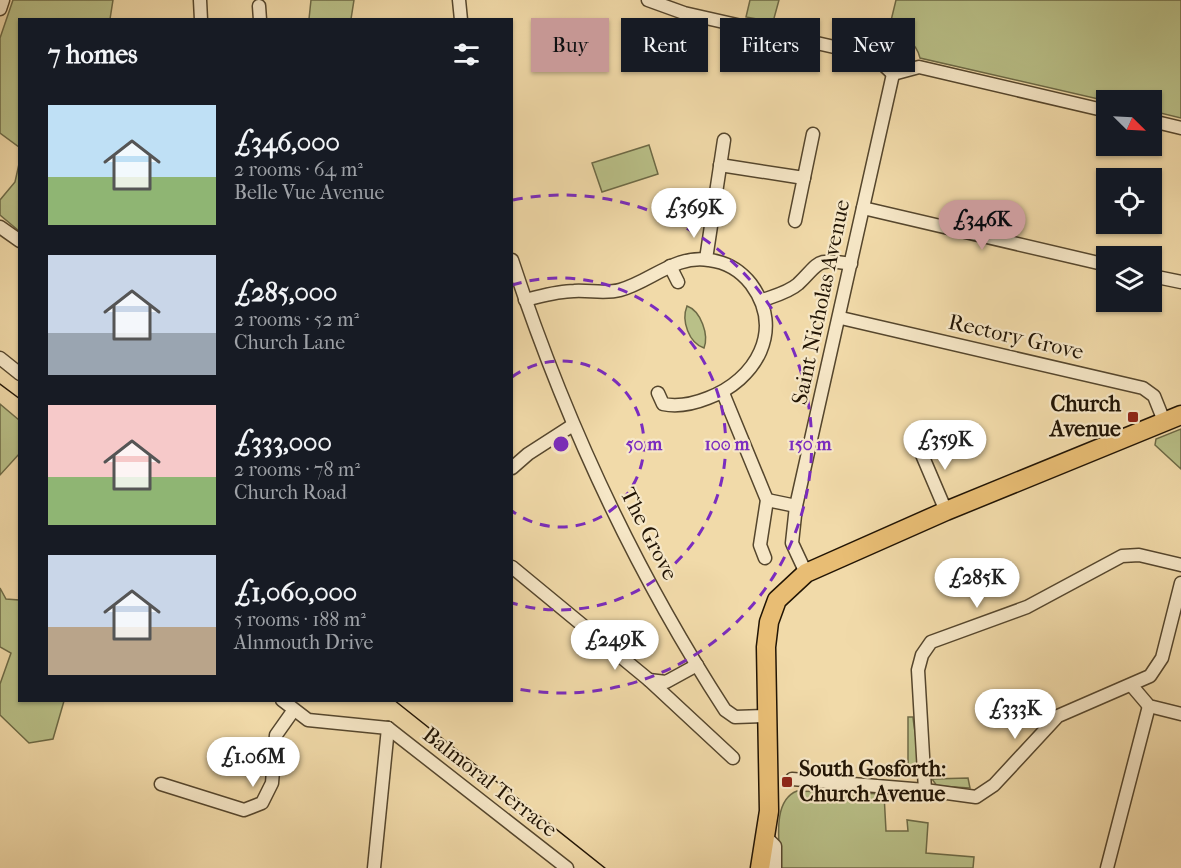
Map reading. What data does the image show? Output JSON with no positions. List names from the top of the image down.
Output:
{
  "streets": {
    "street": [
      "Saint Nicholas Avenue",
      "Rectory Grove",
      "The Grove",
      "Balmoral Terrace"
    ]
  },
  "crossings": [
    ["Saint Nicholas Avenue", "Rectory Grove"]
  ],
  "places": {
    "transit": ["Church Avenue", "South Gosforth: Church Avenue"]
  },
  "north": "bottom right",
  "page": {
    "chip": [
      "Buy",
      "Rent",
      "Filters",
      "New"
    ],
    "heading": "7 homes",
    "list": [
      {
        "name": "£346,000",
        "note": "2 rooms · 64 m² · Belle Vue Avenue"
      },
      {
        "name": "£285,000",
        "note": "2 rooms · 52 m² · Church Lane"
      },
      {
        "name": "£333,000",
        "note": "2 rooms · 78 m² · Church Road"
      },
      {
        "name": "£1,060,000",
        "note": "5 rooms · 188 m² · Alnmouth Drive"
      }
    ],
    "price": [
      "£369K",
      "£346K",
      "£359K",
      "£285K",
      "£249K",
      "£333K",
      "£1.06M"
    ]
  },
  "rings": ["50 m", "100 m", "150 m"]
}
